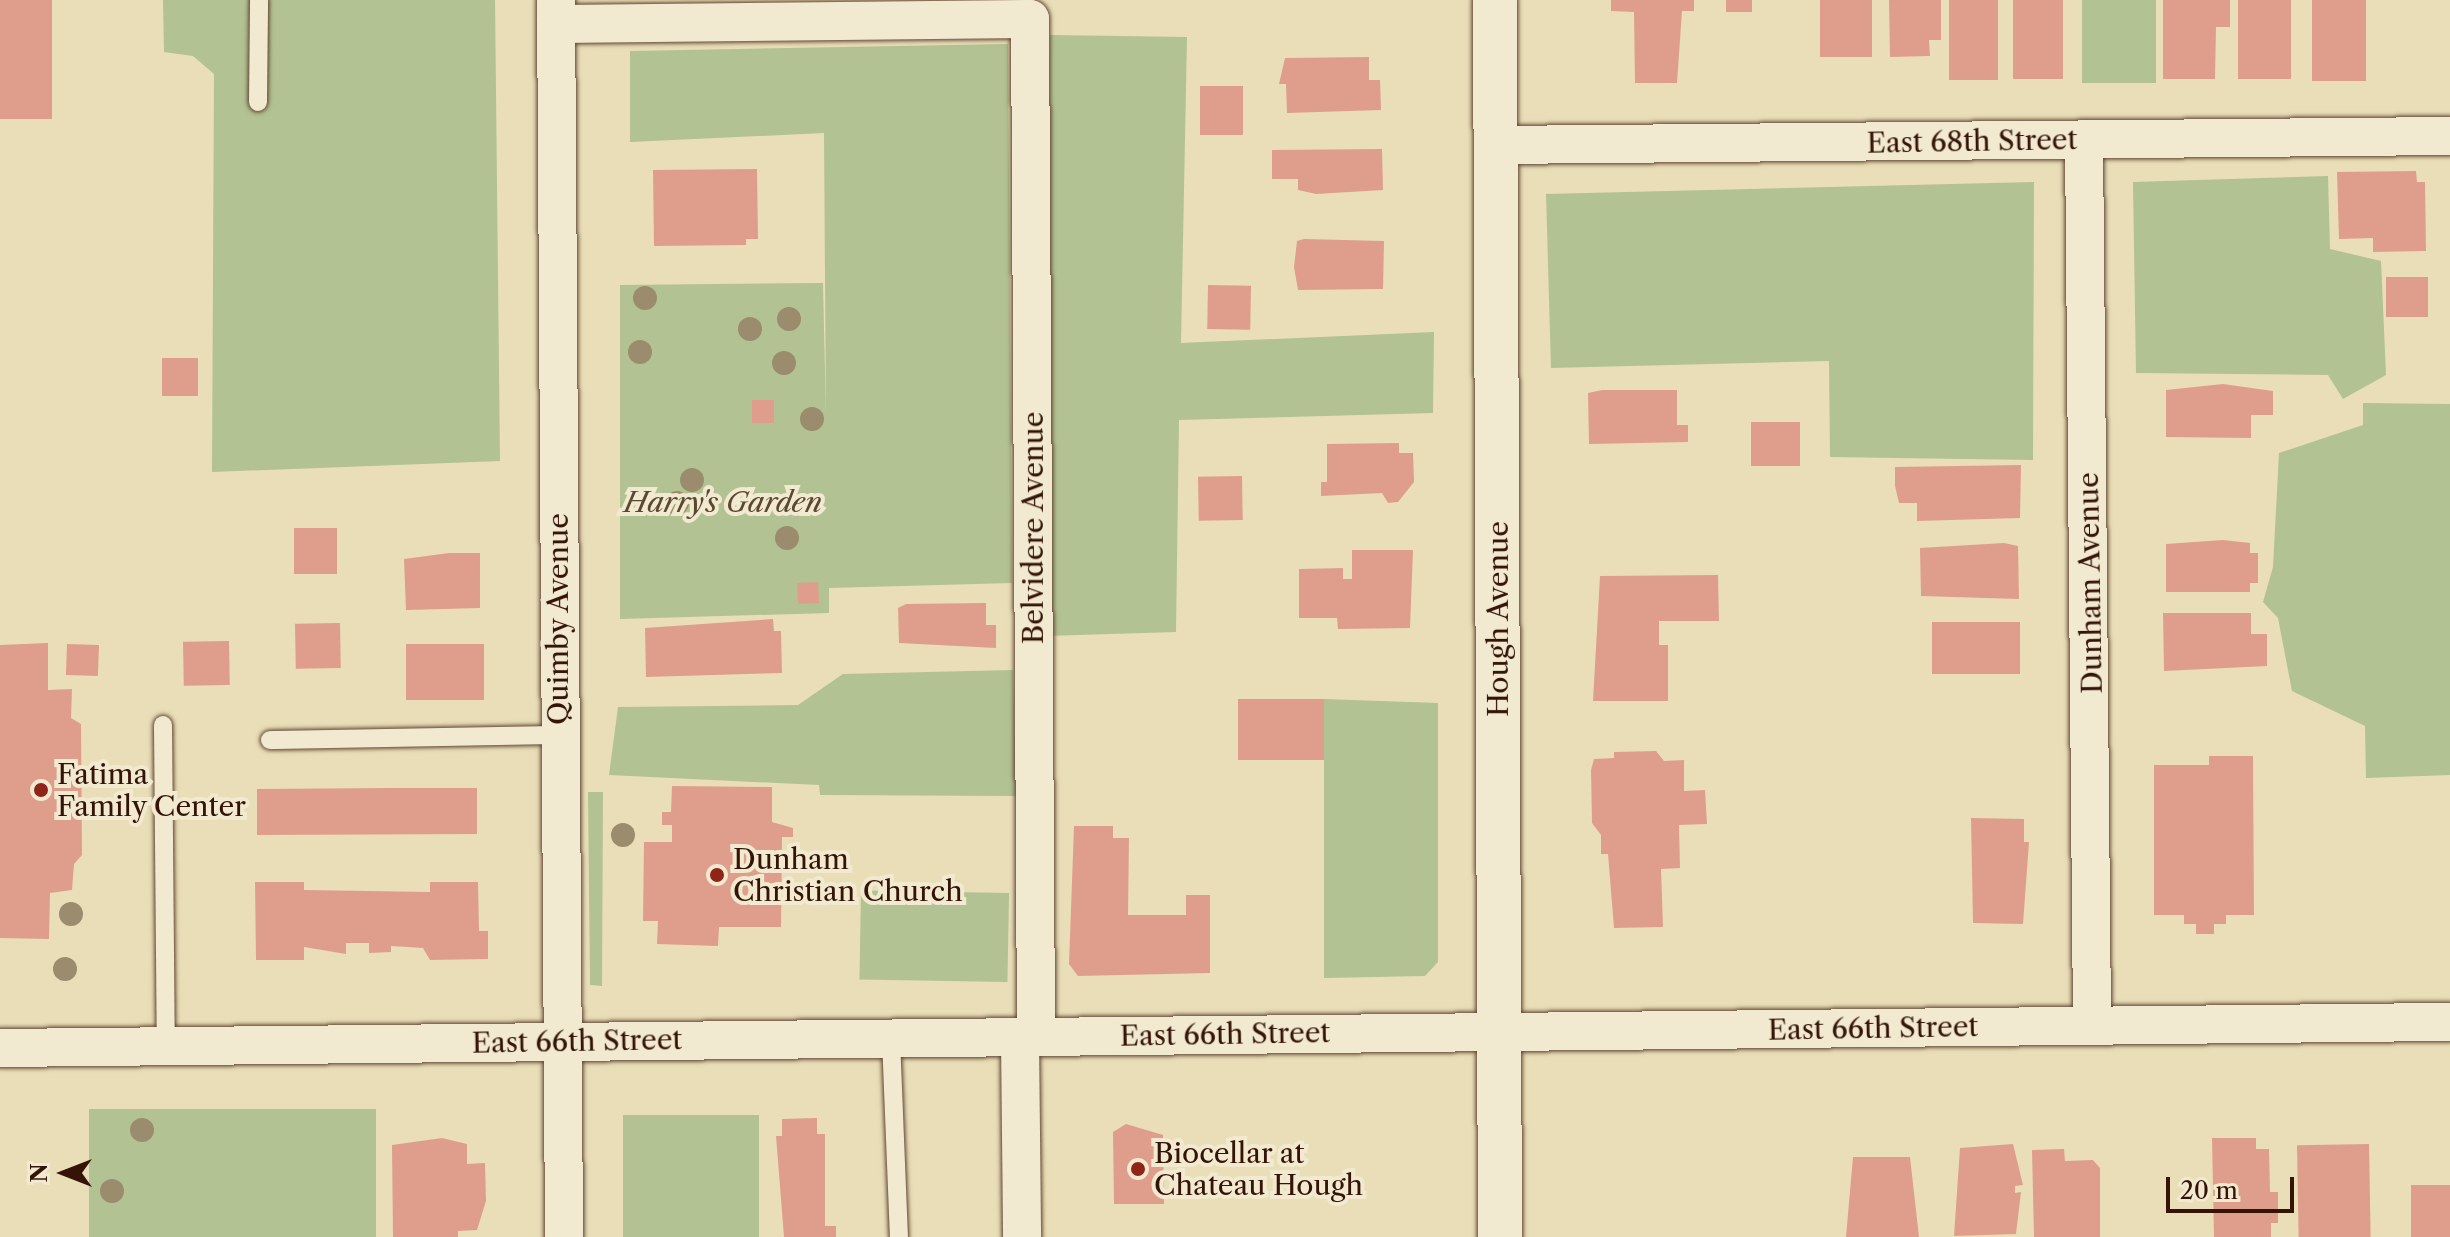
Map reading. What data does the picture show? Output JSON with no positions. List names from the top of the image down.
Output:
{
  "streets": {
    "street": [
      "East 68th Street",
      "Belvidere Avenue",
      "Dunham Avenue",
      "Quimby Avenue",
      "Hough Avenue",
      "East 66th Street"
    ]
  },
  "crossings": [
    ["East 68th Street", "Dunham Avenue"],
    ["East 68th Street", "Hough Avenue"],
    ["Belvidere Avenue", "Quimby Avenue"],
    ["Belvidere Avenue", "East 66th Street"],
    ["Dunham Avenue", "East 66th Street"],
    ["Quimby Avenue", "East 66th Street"],
    ["Hough Avenue", "East 66th Street"]
  ],
  "parks": ["Harry's Garden"],
  "places": ["Fatima Family Center", "Dunham Christian Church", "Biocellar at Chateau Hough"],
  "scale_bar": "20 m",
  "north": "left"
}
